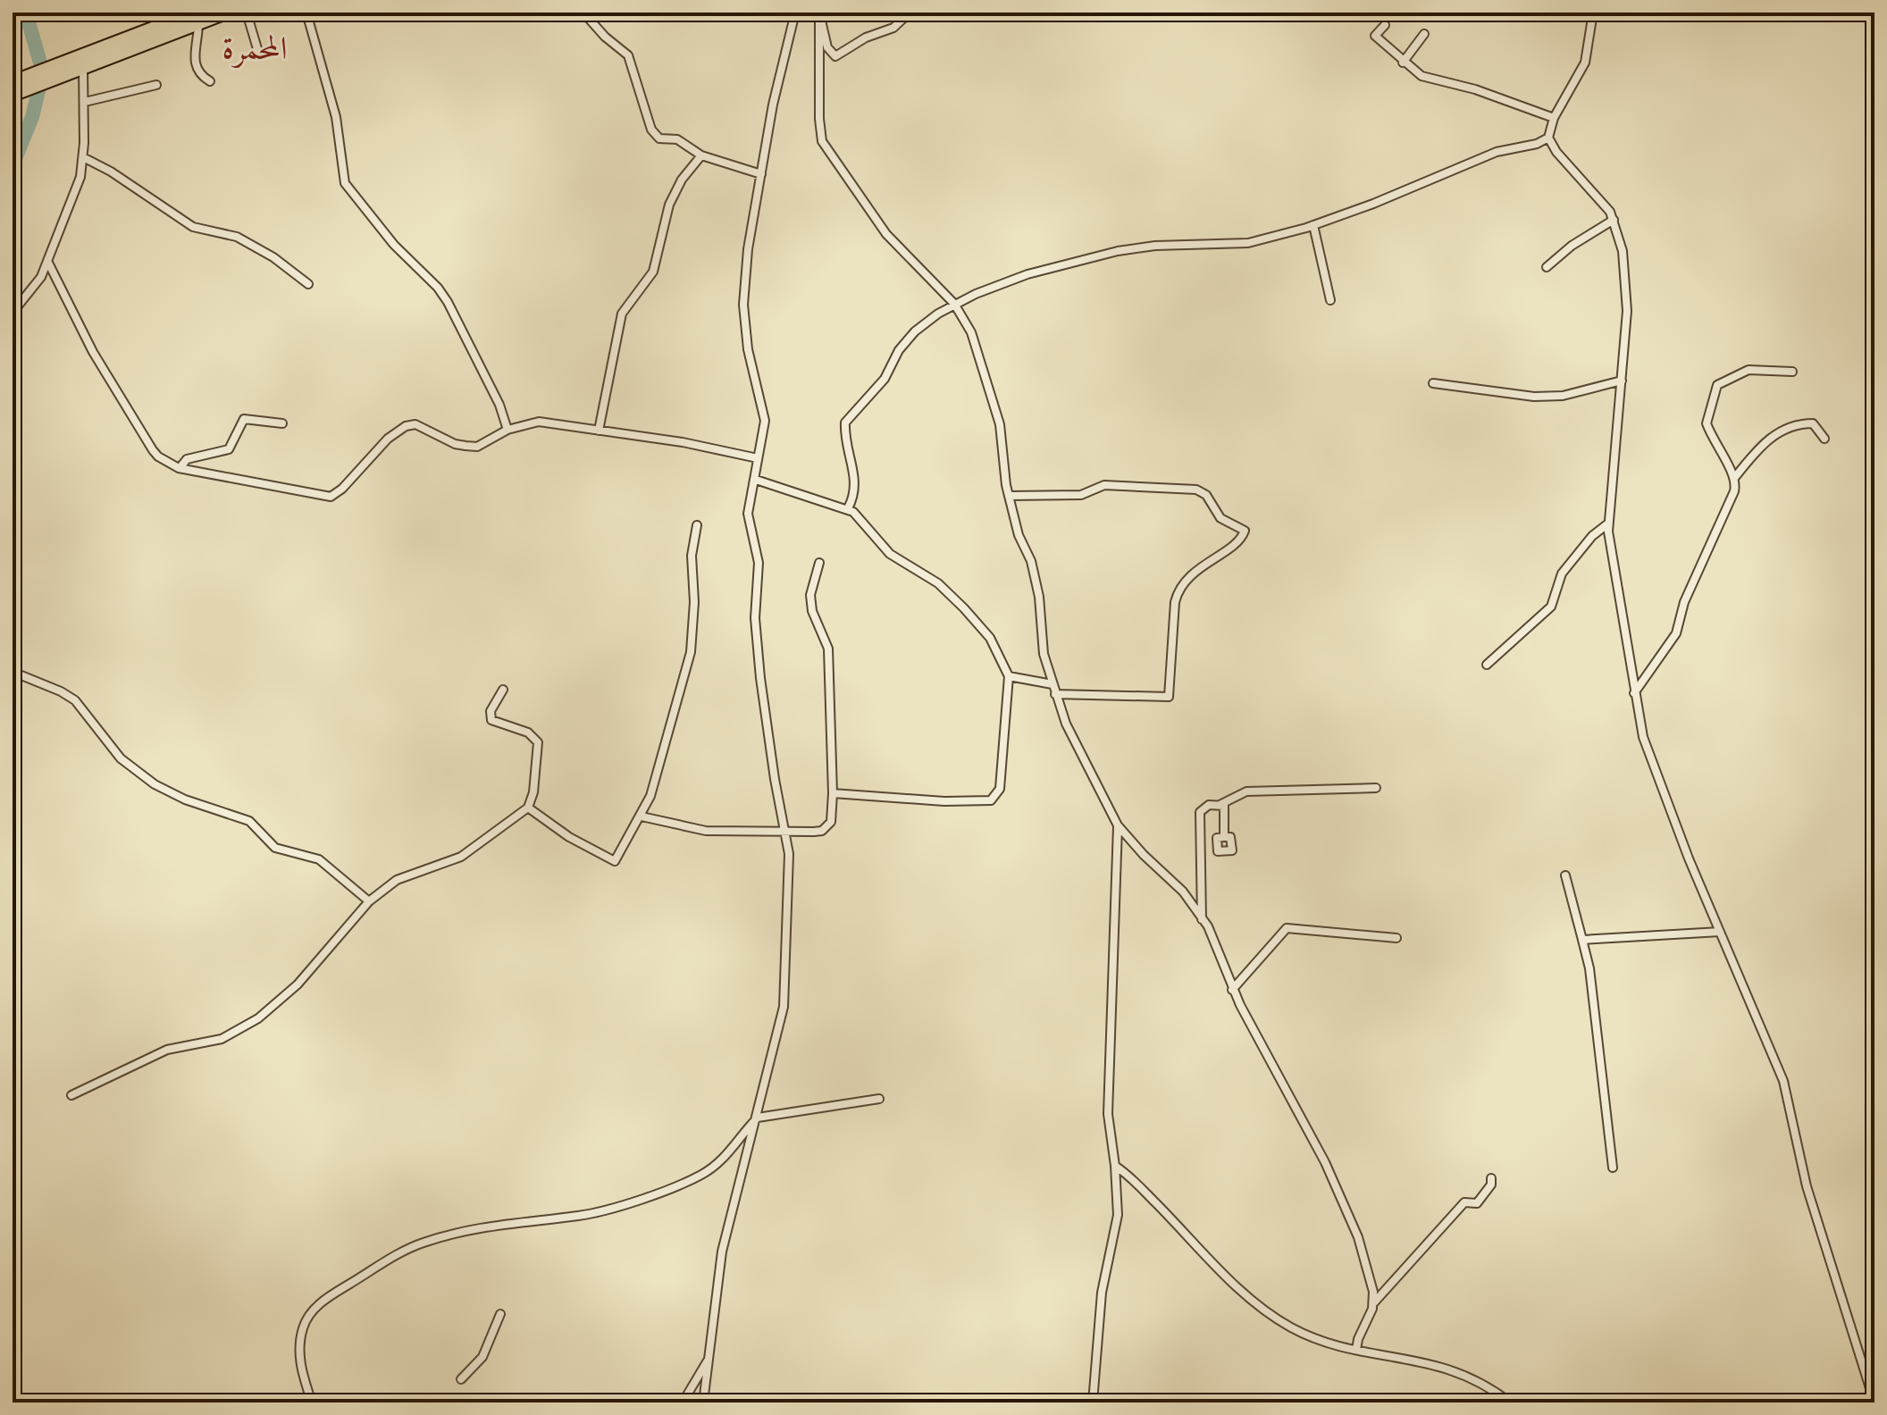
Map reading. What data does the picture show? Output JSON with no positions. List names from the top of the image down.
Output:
{
  "districts": ["المحمرة"]
}
